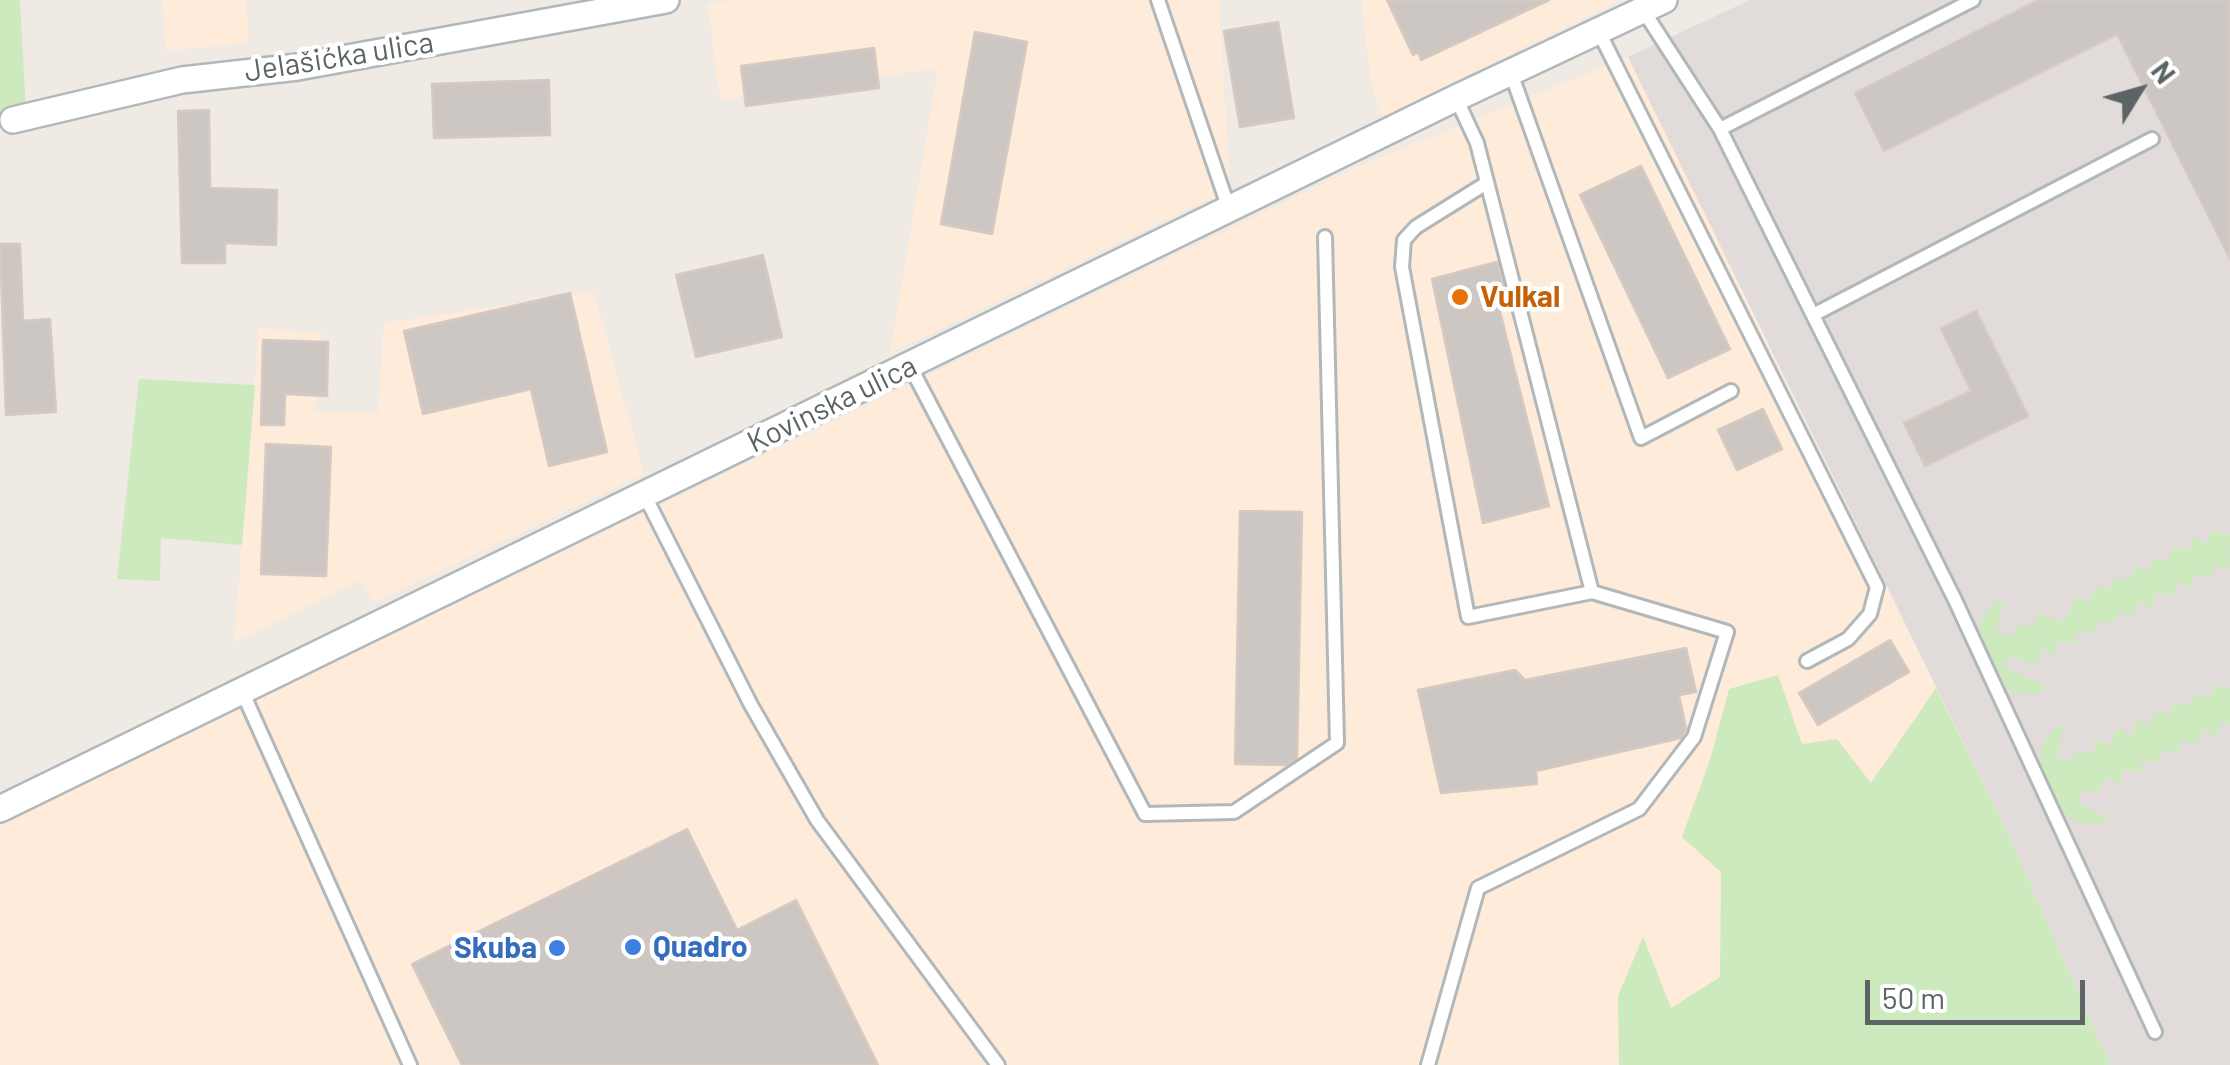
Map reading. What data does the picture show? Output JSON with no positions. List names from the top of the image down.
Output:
{
  "streets": {
    "street": ["Jelašićka ulica", "Kovinska ulica"]
  },
  "places": ["Vulkal", "Quadro", "Skuba"],
  "scale_bar": "50 m",
  "north": "top right"
}
